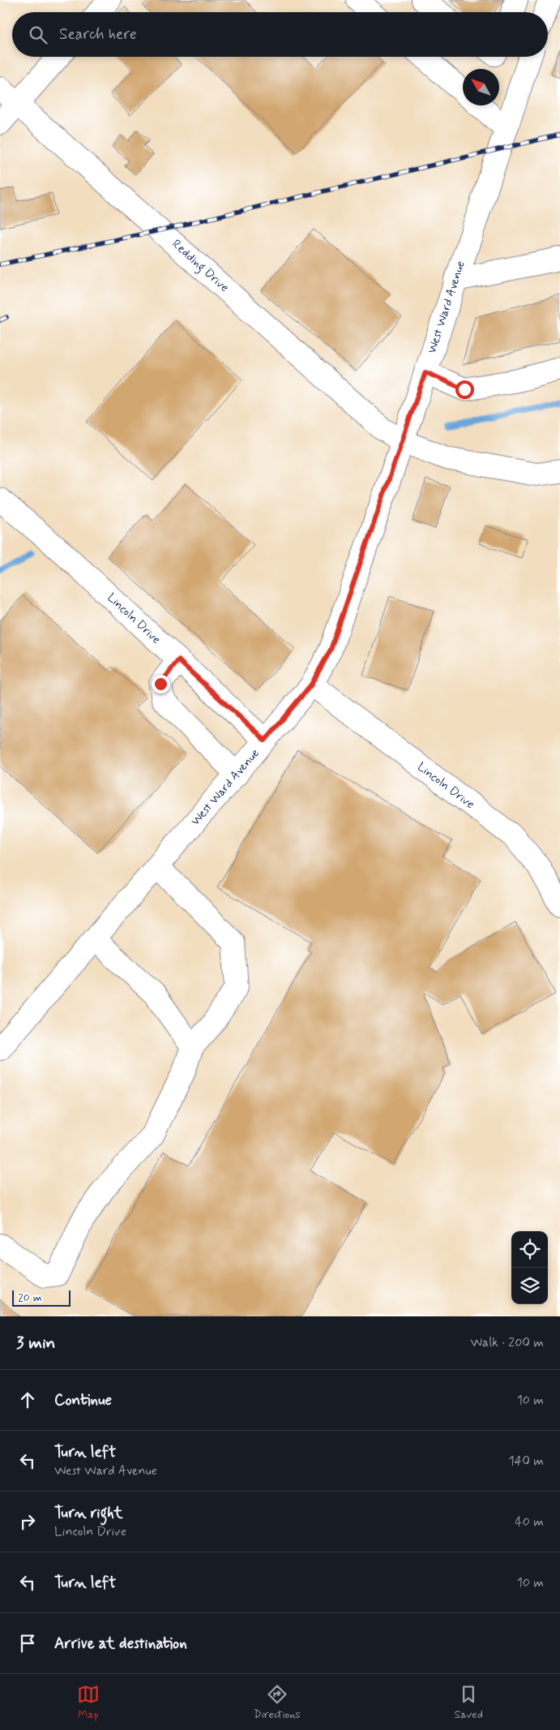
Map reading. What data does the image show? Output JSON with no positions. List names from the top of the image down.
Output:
{
  "streets": {
    "street": ["Redding Drive", "West Ward Avenue", "Lincoln Drive"]
  },
  "crossings": [
    ["Redding Drive", "West Ward Avenue"],
    ["West Ward Avenue", "Lincoln Drive"]
  ],
  "scale_bar": "20 m",
  "north": "top left",
  "page": {
    "search": "Search here",
    "scale": "20 m",
    "heading": ["3 min", "Walk · 200 m"],
    "list": [
      ["Continue", "10 m"],
      ["Turn left", "West Ward Avenue", "140 m"],
      ["Turn right", "Lincoln Drive", "40 m"],
      ["Turn left", "10 m"],
      "Arrive at destination"
    ],
    "nav": ["Map", "Directions", "Saved"]
  }
}
